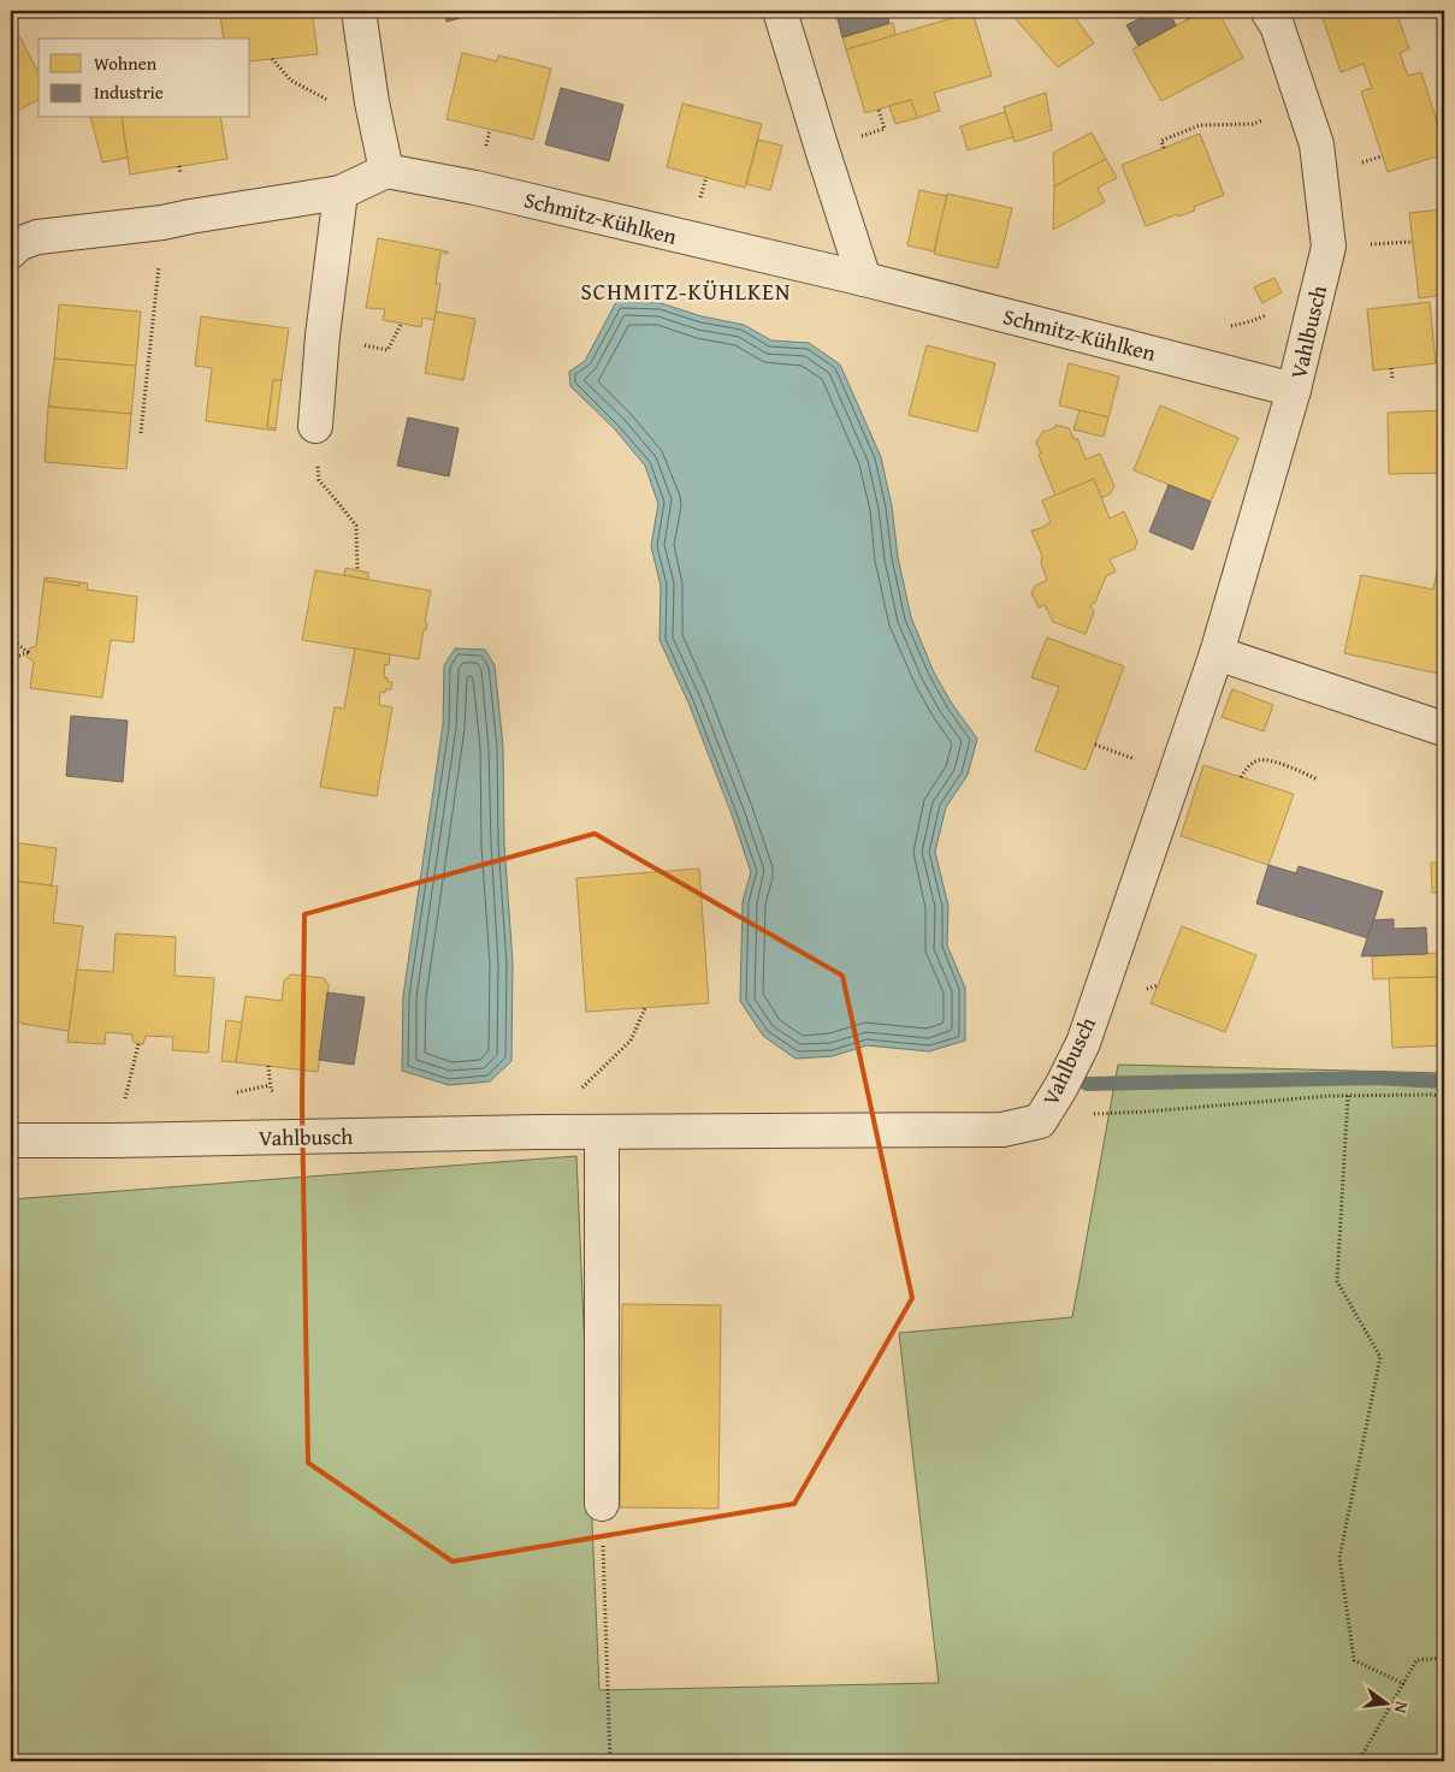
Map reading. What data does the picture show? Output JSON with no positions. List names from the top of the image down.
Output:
{
  "streets": {
    "street": ["Schmitz-Kühlken", "Vahlbusch"]
  },
  "crossings": [
    ["Schmitz-Kühlken", "Vahlbusch"]
  ],
  "districts": ["SCHMITZ-KÜHLKEN"],
  "legend": ["Wohnen", "Industrie"],
  "north": "right"
}
